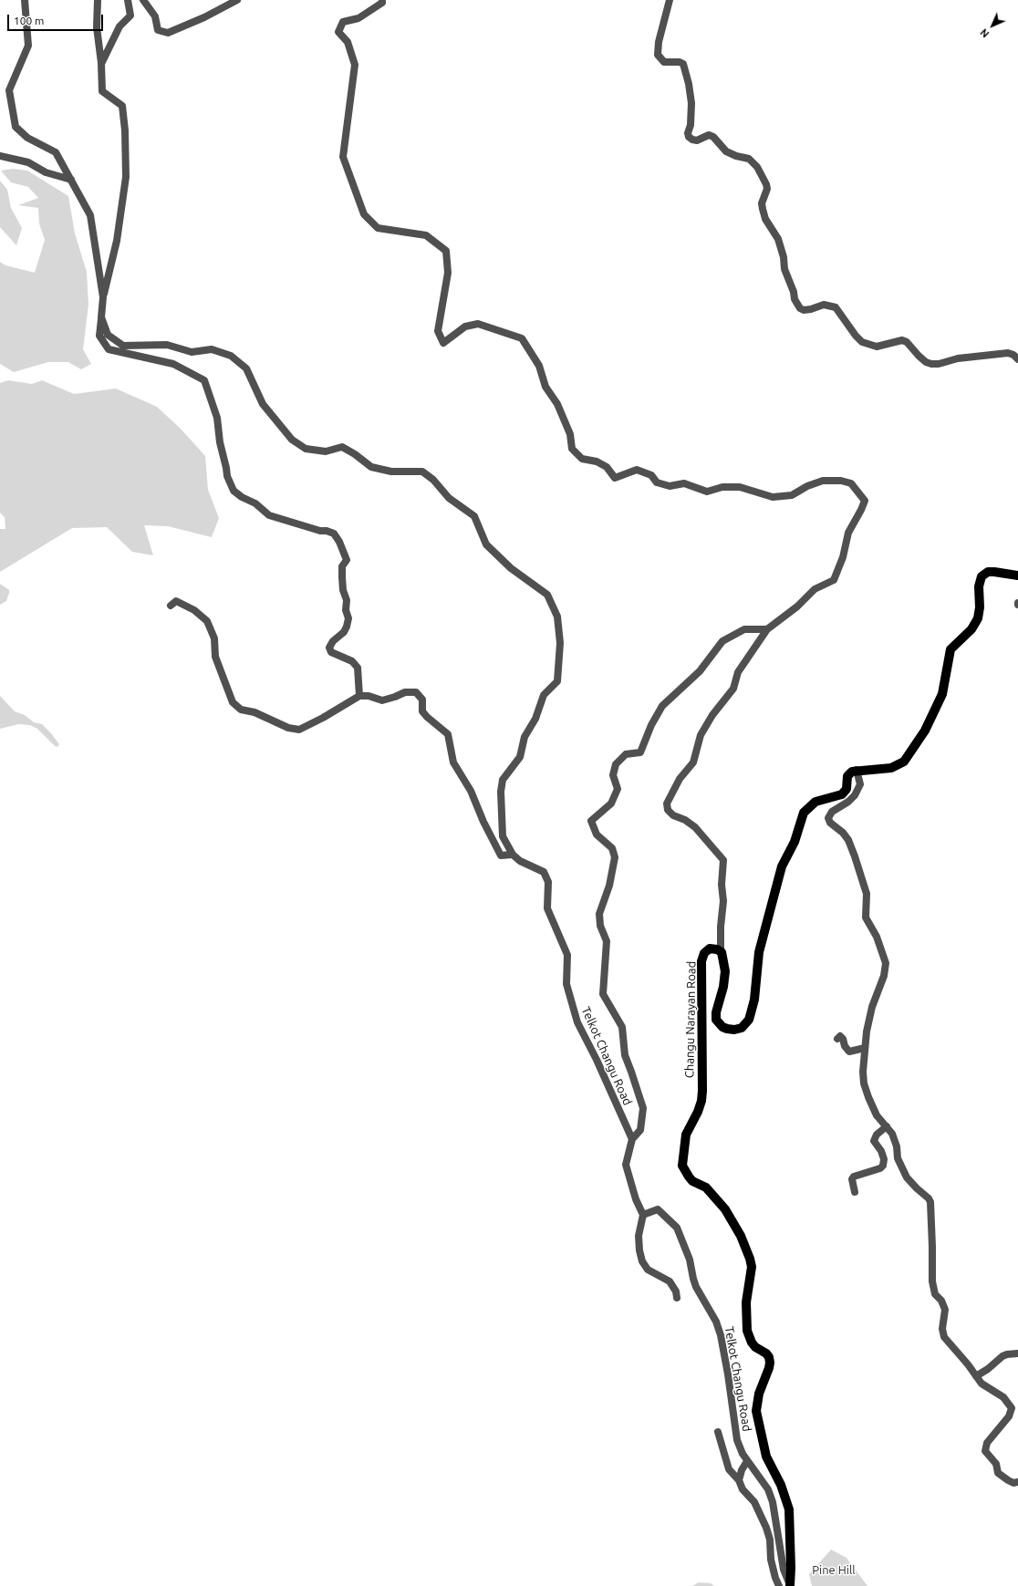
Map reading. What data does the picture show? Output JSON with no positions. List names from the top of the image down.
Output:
{
  "streets": {
    "main road": ["Changu Narayan Road"],
    "street": ["Telkot Changu Road"]
  },
  "crossings": [
    ["Changu Narayan Road", "Telkot Changu Road"]
  ],
  "parks": ["Pine Hill"],
  "scale_bar": "100 m",
  "north": "bottom left"
}
